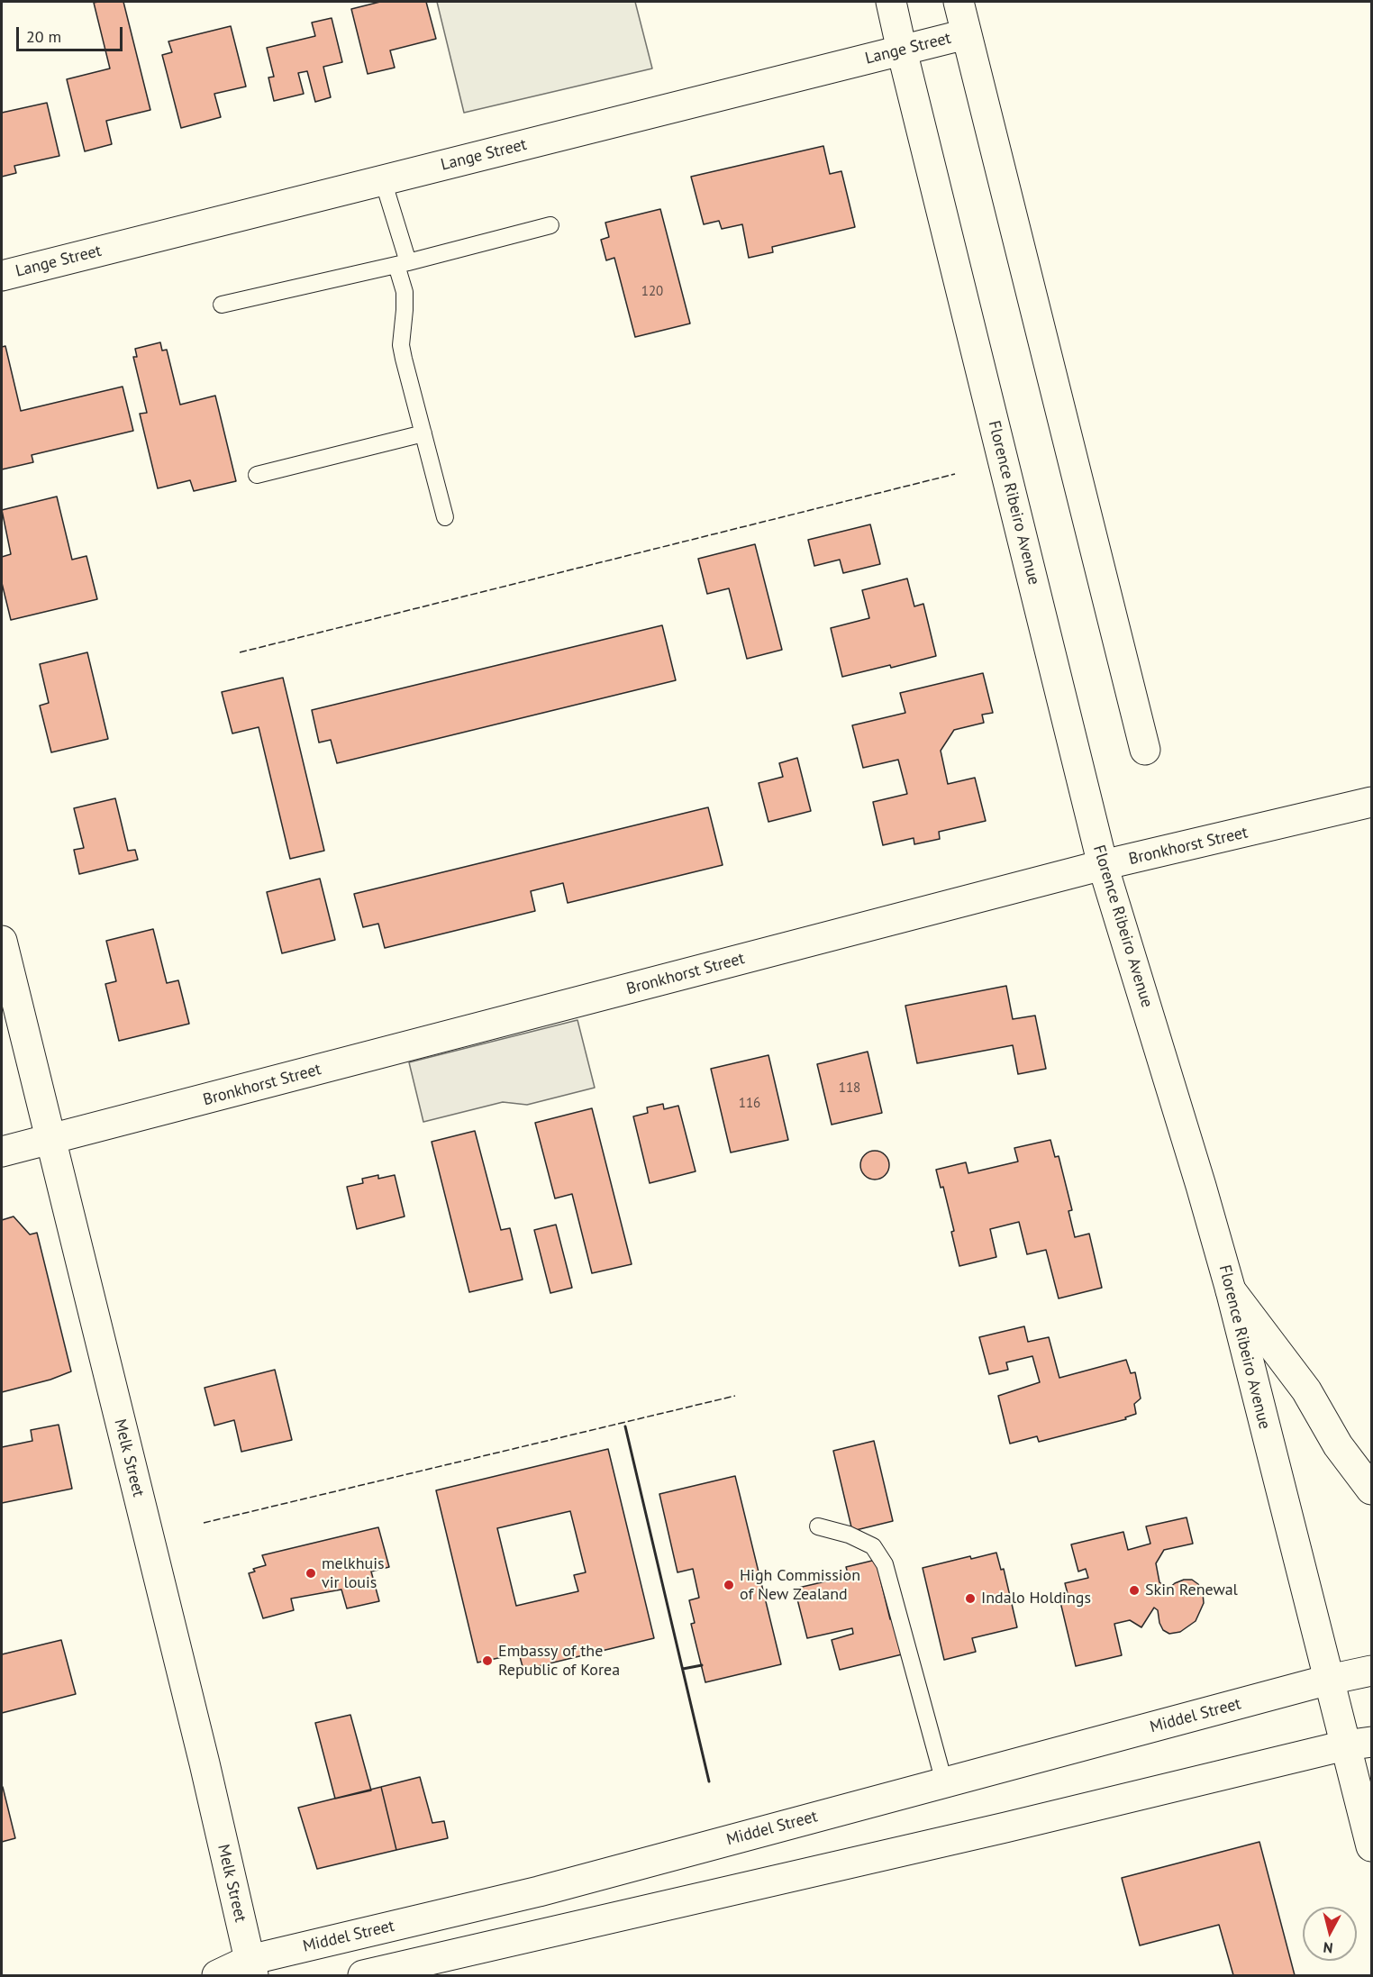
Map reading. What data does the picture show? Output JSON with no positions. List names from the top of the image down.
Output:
{
  "streets": {
    "main road": [
      "Lange Street",
      "Florence Ribeiro Avenue",
      "Bronkhorst Street",
      "Melk Street",
      "Middel Street"
    ]
  },
  "crossings": [
    ["Lange Street", "Florence Ribeiro Avenue"],
    ["Florence Ribeiro Avenue", "Bronkhorst Street"],
    ["Florence Ribeiro Avenue", "Middel Street"],
    ["Bronkhorst Street", "Melk Street"],
    ["Melk Street", "Middel Street"]
  ],
  "places": [
    "melkhuis vir louis",
    "High Commission of New Zealand",
    "Skin Renewal",
    "Indalo Holdings",
    "Embassy of the Republic of Korea"
  ],
  "house_numbers": ["120", "118", "116"],
  "scale_bar": "20 m",
  "north": "bottom"
}
